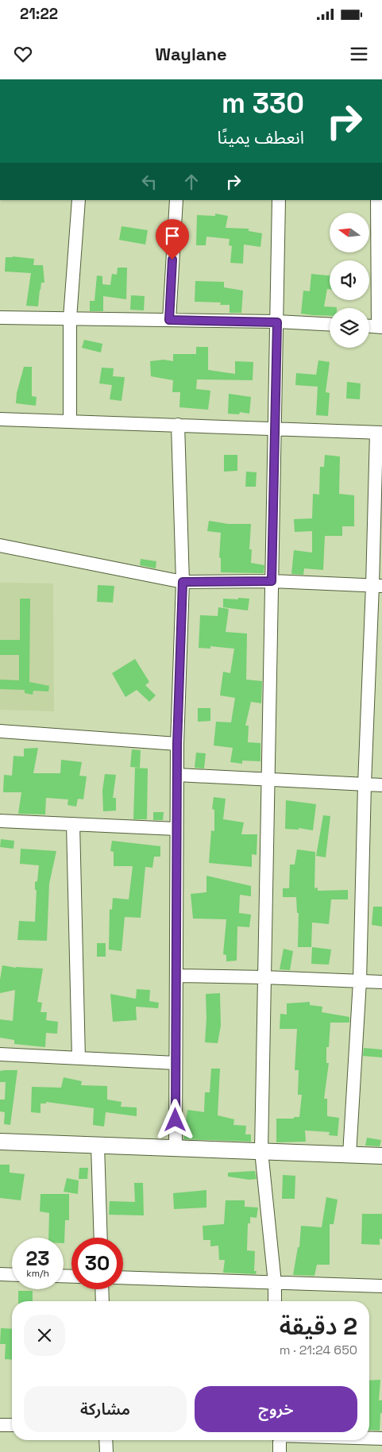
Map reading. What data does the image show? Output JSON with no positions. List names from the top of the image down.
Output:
{
  "north": "left",
  "page": {
    "status": "21:22",
    "header": "Waylane",
    "turn": ["330 m", "انعطف يمينًا"],
    "speed": "23 km/h",
    "limit": "30",
    "heading": ["2 دقيقة", "650 m · 21:24"],
    "buttons": ["خروج", "مشاركة"]
  }
}
